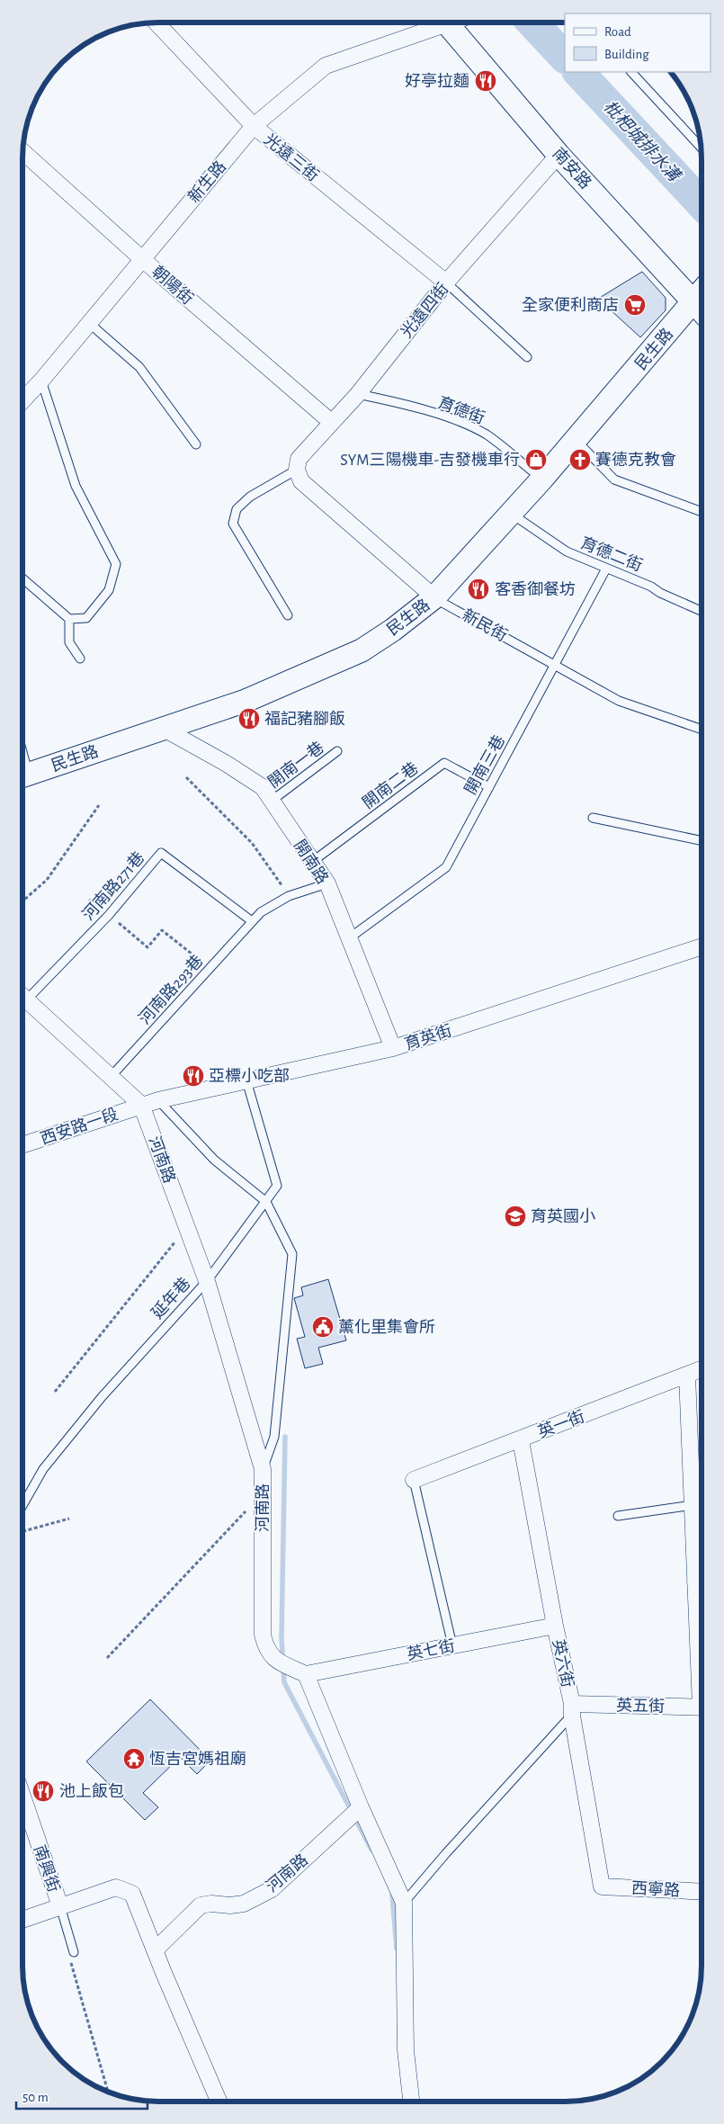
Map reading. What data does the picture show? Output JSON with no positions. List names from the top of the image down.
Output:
{
  "streets": {
    "street": [
      "光遠三街",
      "南安路",
      "新生路",
      "朝陽街",
      "光遠四街",
      "民生路",
      "新民街",
      "開南路",
      "育英街",
      "西安路一段",
      "河南路",
      "英一街",
      "英七街",
      "英六街",
      "英五街",
      "南興街",
      "西寧路"
    ],
    "lane": [
      "育德街",
      "育德二街",
      "開南一巷",
      "開南三巷",
      "開南二巷",
      "河南路271巷",
      "河南路293巷",
      "延年巷"
    ]
  },
  "crossings": [
    ["光遠三街", "新生路"],
    ["光遠三街", "光遠四街"],
    ["南安路", "光遠四街"],
    ["南安路", "民生路"],
    ["新生路", "朝陽街"],
    ["朝陽街", "光遠四街"],
    ["光遠四街", "育德街"],
    ["光遠四街", "新民街"],
    ["民生路", "育德街"],
    ["民生路", "育德二街"],
    ["民生路", "新民街"],
    ["民生路", "開南路"],
    ["育德二街", "開南三巷"],
    ["新民街", "開南三巷"],
    ["開南一巷", "開南路"],
    ["開南三巷", "開南二巷"],
    ["開南三巷", "開南路"],
    ["開南二巷", "開南路"],
    ["開南路", "河南路293巷"],
    ["開南路", "育英街"],
    ["河南路271巷", "河南路293巷"],
    ["河南路293巷", "河南路"],
    ["育英街", "西安路一段"],
    ["育英街", "河南路"],
    ["育英街", "延年巷"],
    ["西安路一段", "河南路"],
    ["河南路", "延年巷"],
    ["河南路", "英七街"],
    ["英一街", "英六街"],
    ["英七街", "英六街"],
    ["英六街", "英五街"],
    ["英六街", "西寧路"]
  ],
  "water": ["枇杷城排水溝"],
  "places": {
    "restaurant": [
      "好亭拉麵",
      "客香御餐坊",
      "福記豬腳飯",
      "亞標小吃部",
      "池上飯包"
    ],
    "supermarket": ["全家便利商店"],
    "shop": ["SYM三陽機車-吉發機車行"],
    "church": ["賽德克教會"],
    "school or university": ["育英國小"],
    "public building": ["薰化里集會所"],
    "temple": ["恆吉宮媽祖廟"]
  },
  "legend": ["Road", "Building"],
  "scale_bar": "50 m"
}
